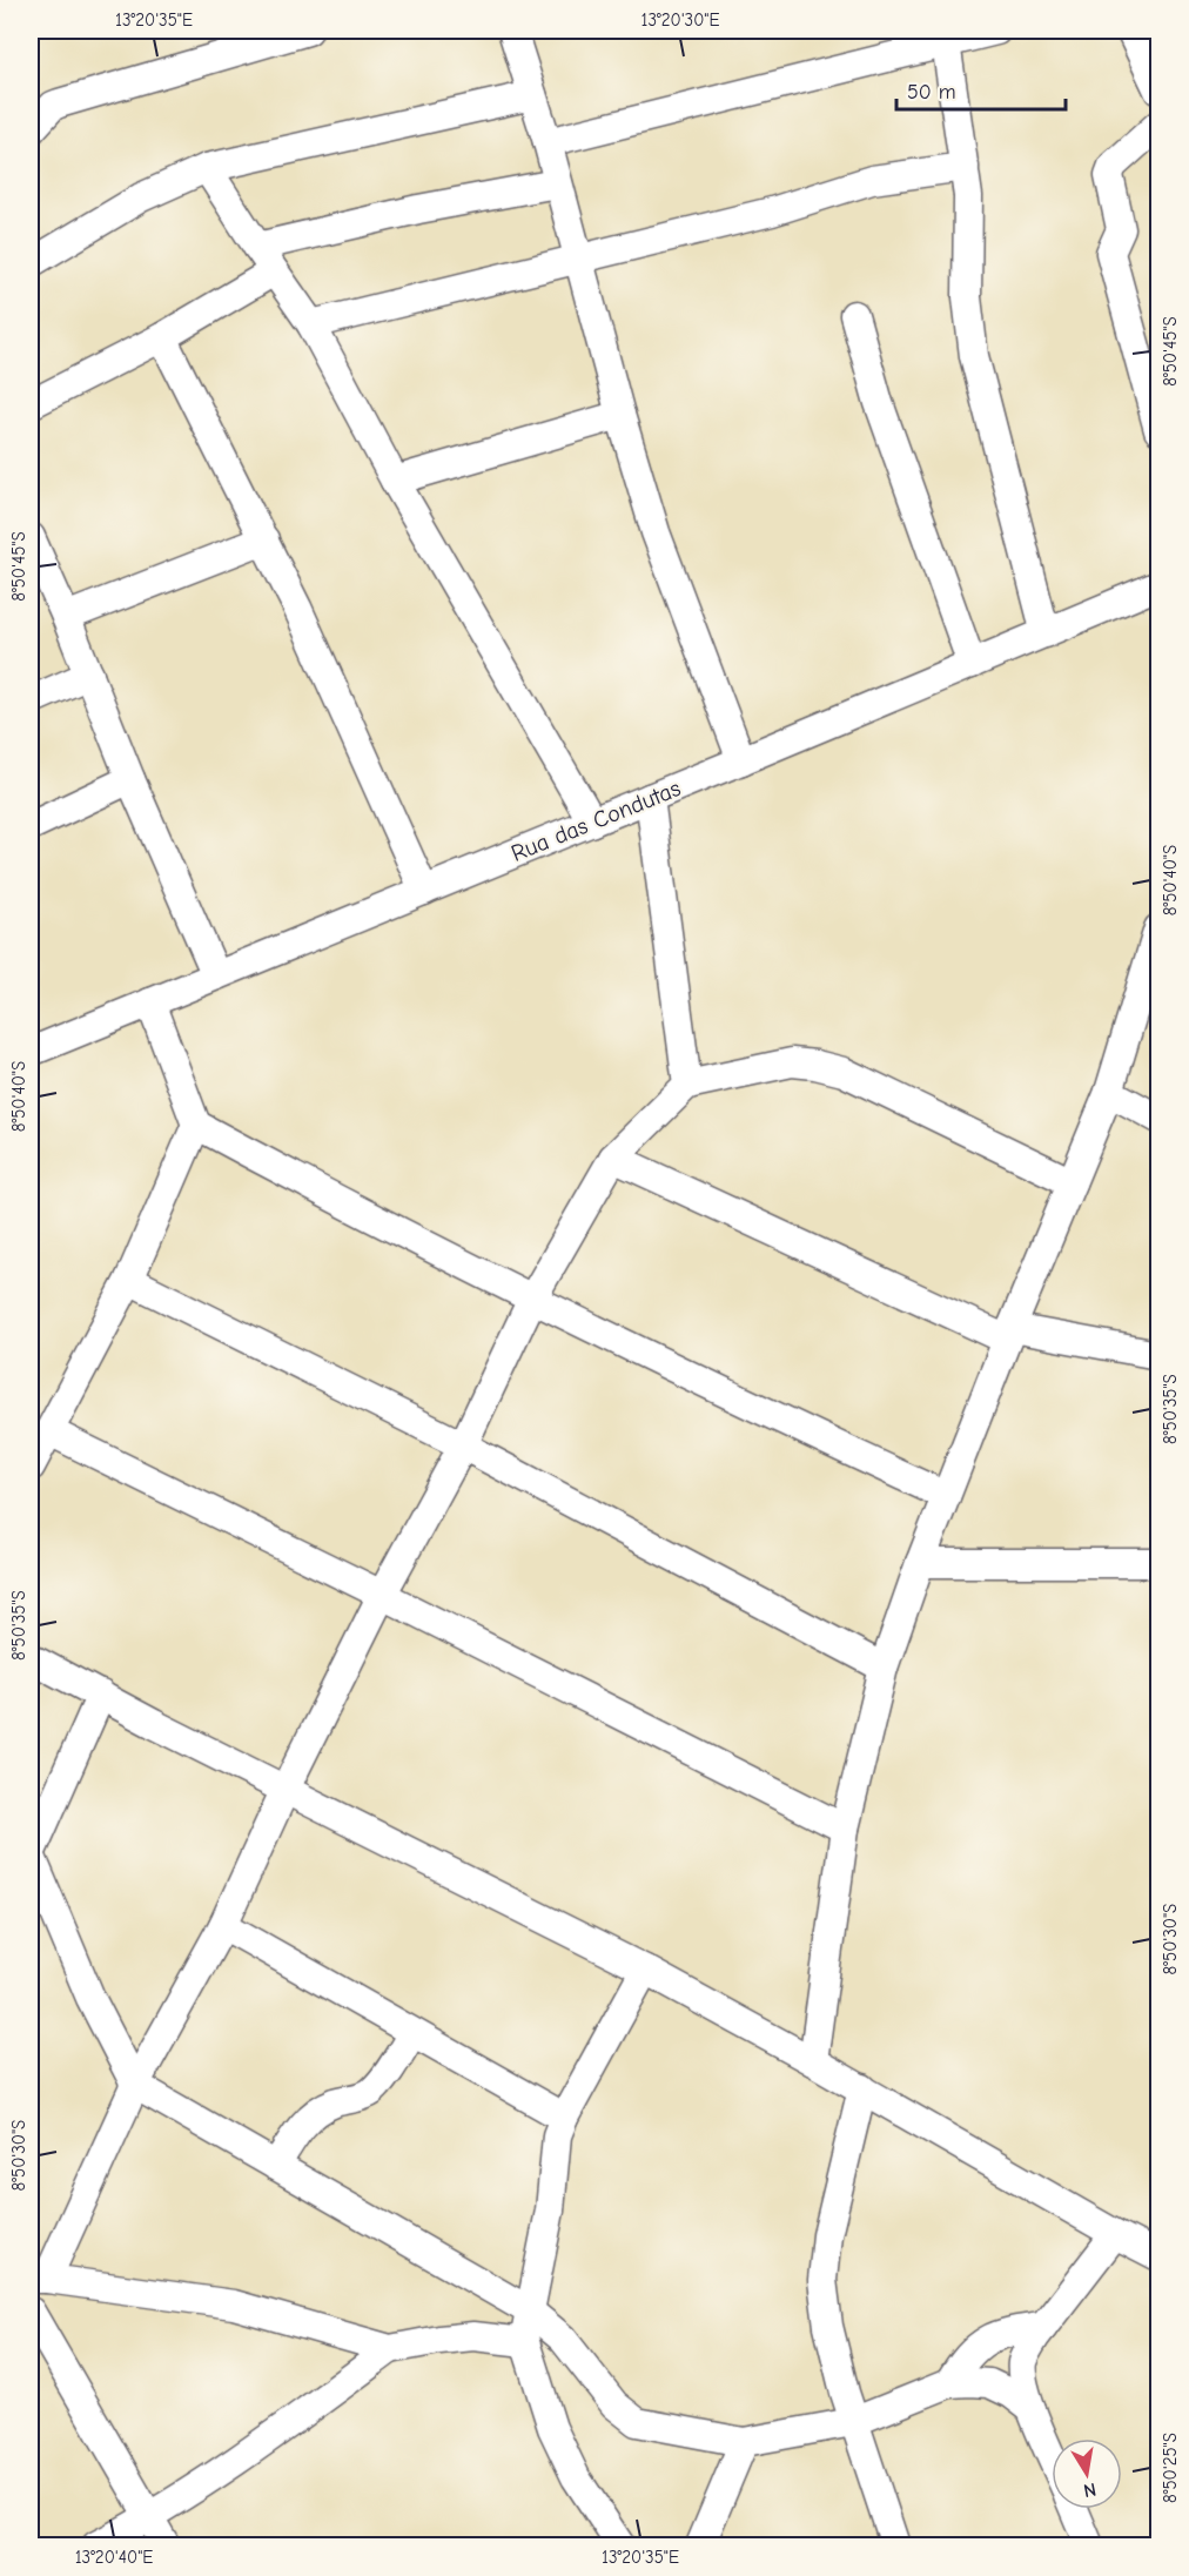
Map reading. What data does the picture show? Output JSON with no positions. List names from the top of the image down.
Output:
{
  "streets": {
    "street": ["Rua das Condutas"]
  },
  "scale_bar": "50 m",
  "north": "bottom",
  "coordinates": [
    "13°20'35\"E",
    "13°20'30\"E",
    "8°50'45\"S",
    "8°50'40\"S",
    "8°50'35\"S",
    "8°50'30\"S",
    "8°50'25\"S",
    "13°20'40\"E"
  ]
}
